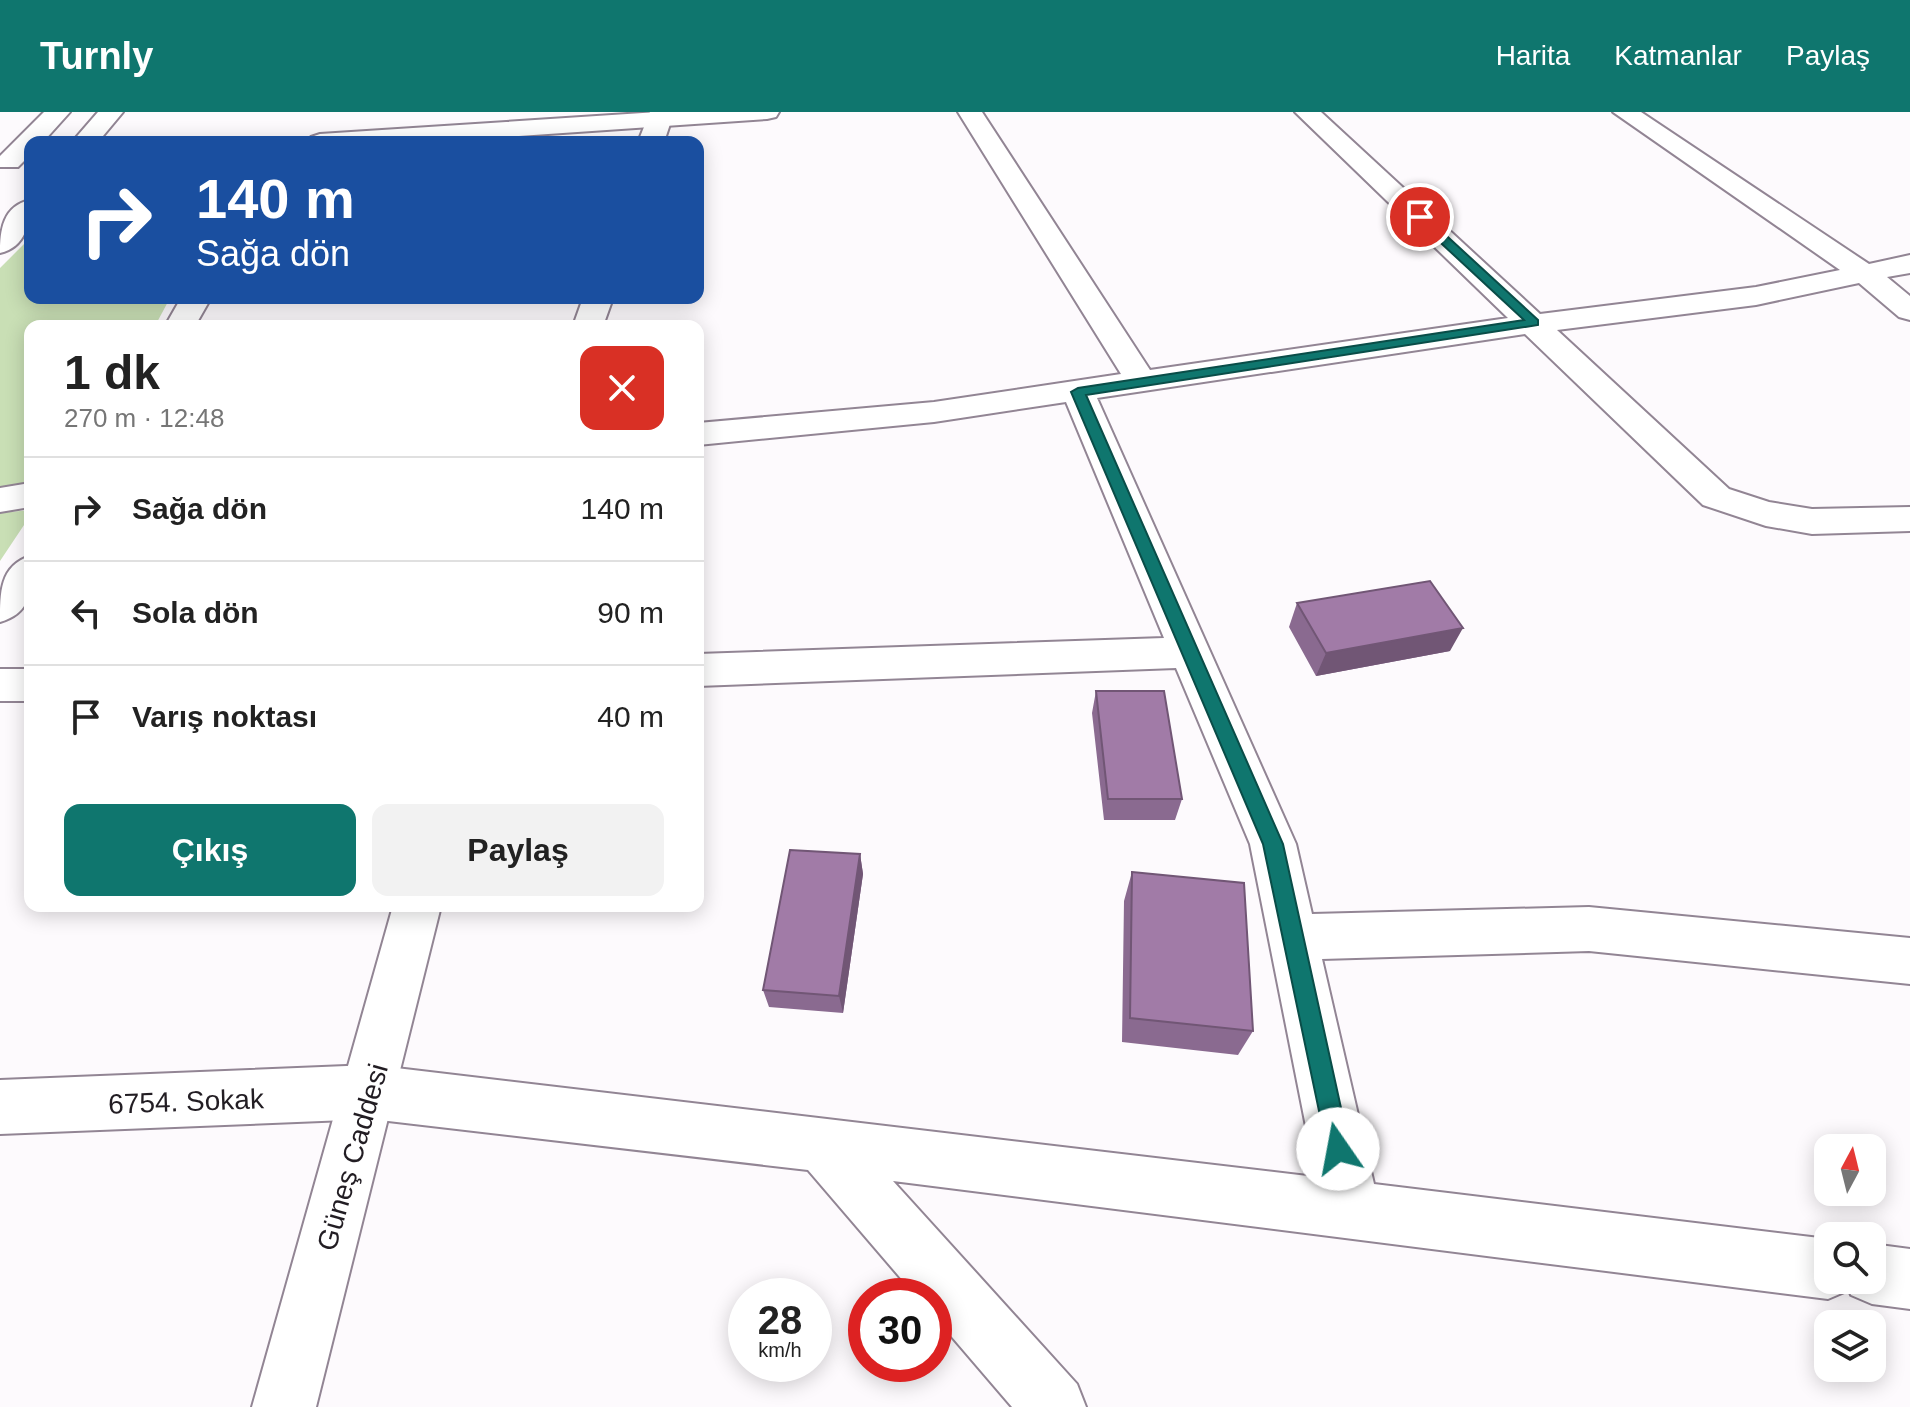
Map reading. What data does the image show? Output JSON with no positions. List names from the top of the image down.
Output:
{
  "streets": {
    "street": ["6754. Sokak", "Güneş Caddesi"]
  },
  "crossings": [
    ["6754. Sokak", "Güneş Caddesi"]
  ],
  "north": "top",
  "page": {
    "header": "Turnly",
    "nav": ["Harita", "Katmanlar", "Paylaş"],
    "turn": ["140 m", "Sağa dön"],
    "heading": ["1 dk", "270 m · 12:48"],
    "list": [
      {
        "name": "Sağa dön",
        "value": "140 m"
      },
      {
        "name": "Sola dön",
        "value": "90 m"
      },
      {
        "name": "Varış noktası",
        "value": "40 m"
      }
    ],
    "buttons": ["Çıkış", "Paylaş"],
    "speed": "28 km/h",
    "limit": "30"
  }
}
